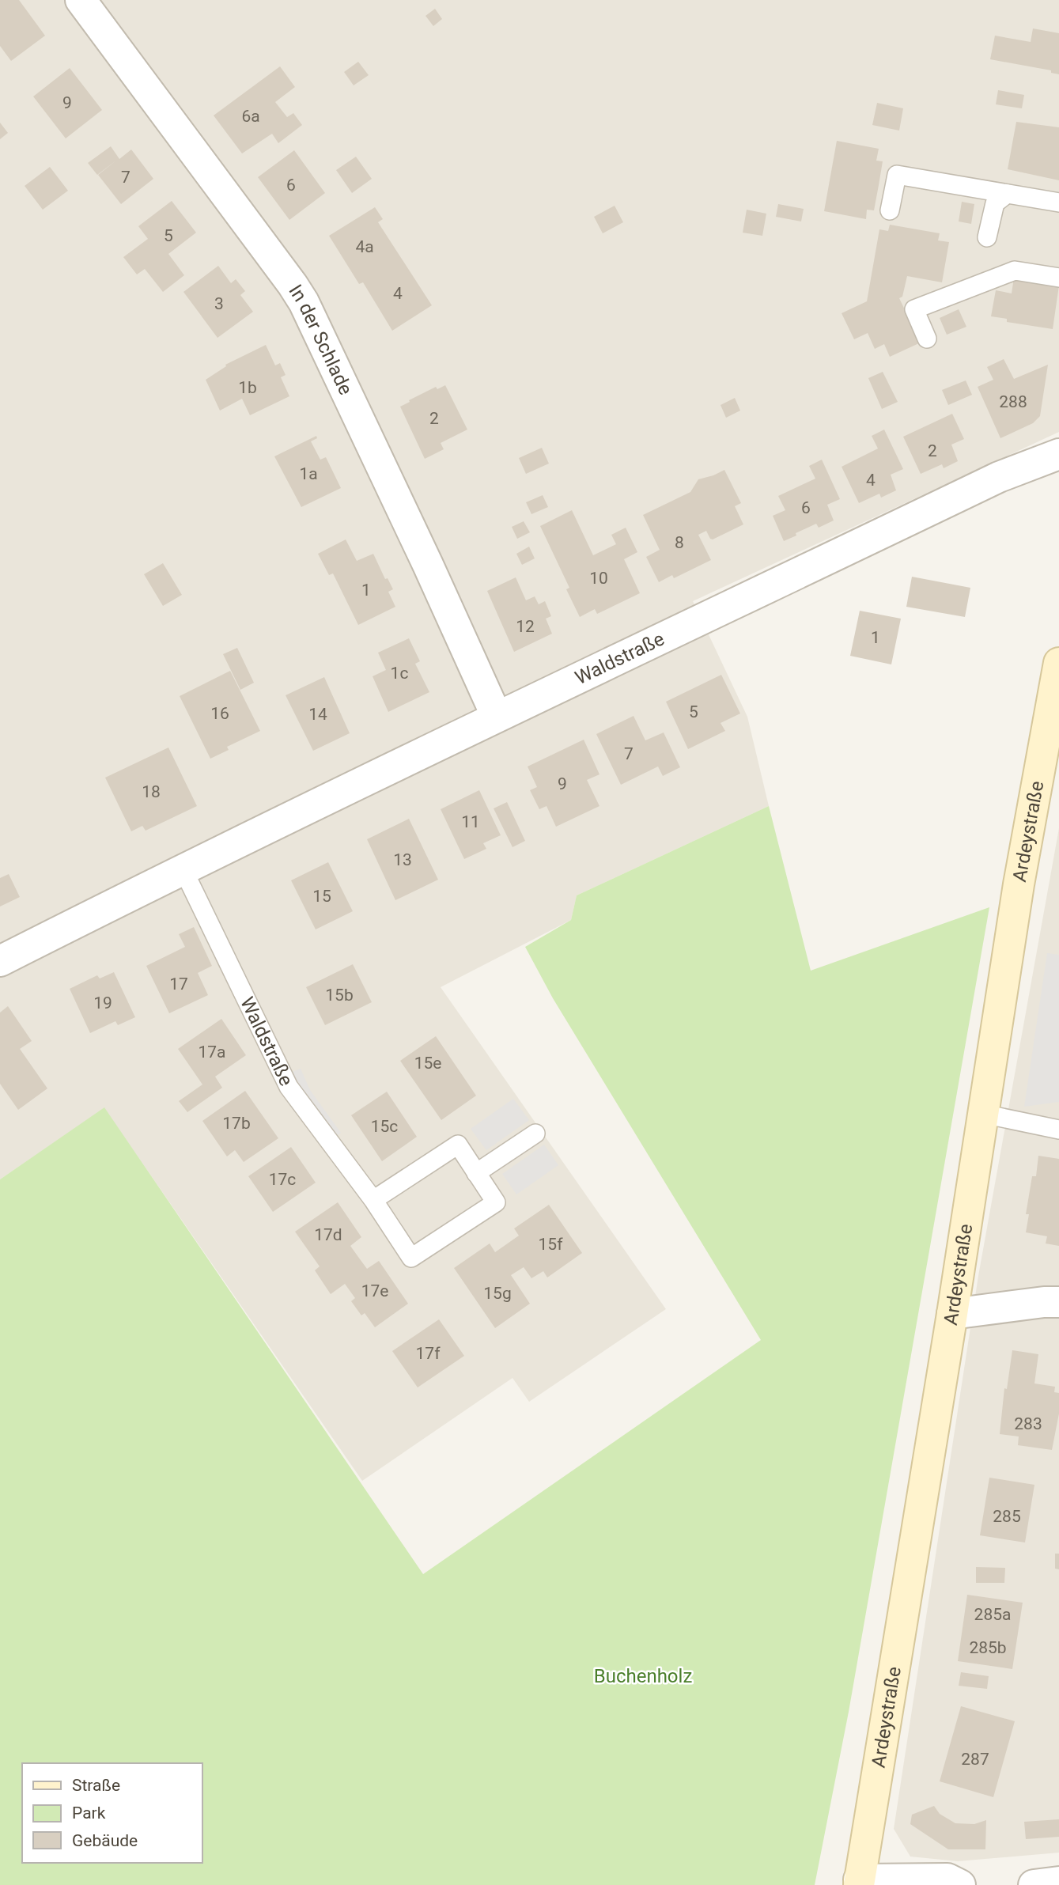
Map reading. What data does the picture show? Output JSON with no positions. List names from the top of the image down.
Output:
{
  "streets": {
    "main road": ["Ardeystraße"],
    "street": ["In der Schlade", "Waldstraße"]
  },
  "crossings": [
    ["In der Schlade", "Waldstraße"]
  ],
  "parks": ["Buchenholz"],
  "house_numbers": [
    "9",
    "6a",
    "7",
    "6",
    "5",
    "4a",
    "4",
    "3",
    "1b",
    "288",
    "2",
    "2",
    "1a",
    "4",
    "6",
    "8",
    "10",
    "1",
    "12",
    "1",
    "1c",
    "5",
    "16",
    "14",
    "7",
    "9",
    "18",
    "11",
    "13",
    "15",
    "17",
    "15b",
    "19",
    "17a",
    "15e",
    "17b",
    "15c",
    "17c",
    "17d",
    "15f",
    "17e",
    "15g",
    "17f",
    "283",
    "285",
    "285a",
    "285b",
    "287"
  ],
  "legend": ["Straße", "Park", "Gebäude"]
}
